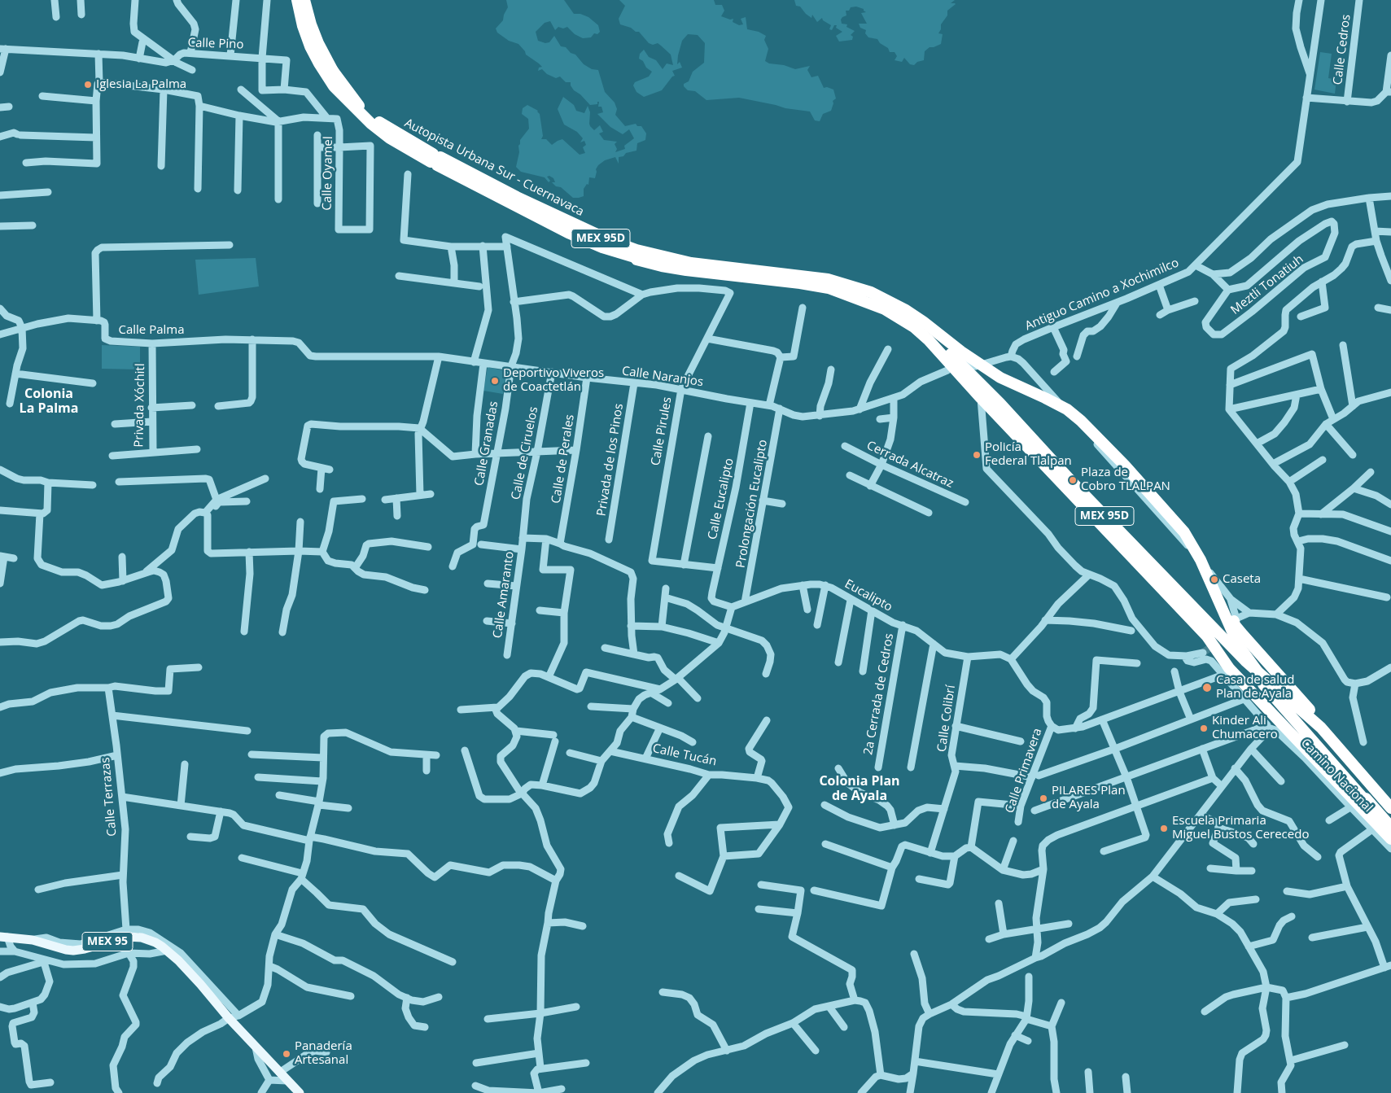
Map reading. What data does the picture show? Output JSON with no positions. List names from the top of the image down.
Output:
{
  "streets": {
    "highway": ["Autopista Urbana Sur - Cuernavaca", "MEX 95D"],
    "main road": ["MEX 95"],
    "street": [
      "Calle Pino",
      "Calle Cedros",
      "Calle Oyamel",
      "Meztli Tonatiuh",
      "Antiguo Camino a Xochimilco",
      "Calle Palma",
      "Calle Naranjos",
      "Privada Xóchitl",
      "Calle Pirules",
      "Calle Granadas",
      "Calle de Ciruelos",
      "Calle de Perales",
      "Privada de los Pinos",
      "Cerrada Alcatraz",
      "Calle Eucalipto",
      "Prolongación Eucalipto",
      "Calle Amaranto",
      "Eucalipto",
      "2a Cerrada de Cedros",
      "Calle Colibrí",
      "Calle Tucán",
      "Calle Primavera",
      "Camino Nacional",
      "Calle Terrazas"
    ]
  },
  "crossings": [
    ["Autopista Urbana Sur - Cuernavaca", "MEX 95D"],
    ["MEX 95D", "Camino Nacional"],
    ["Meztli Tonatiuh", "Antiguo Camino a Xochimilco"],
    ["Calle Palma", "Calle Naranjos"],
    ["Calle Palma", "Privada Xóchitl"],
    ["Calle Naranjos", "Calle Pirules"],
    ["Calle Naranjos", "Calle Granadas"],
    ["Calle Naranjos", "Calle de Ciruelos"],
    ["Calle Naranjos", "Calle de Perales"],
    ["Calle Naranjos", "Privada de los Pinos"],
    ["Calle Naranjos", "Calle Eucalipto"],
    ["Calle Naranjos", "Prolongación Eucalipto"],
    ["Calle Pirules", "Calle Granadas"],
    ["Calle de Ciruelos", "Calle Amaranto"],
    ["Calle Eucalipto", "Eucalipto"],
    ["Prolongación Eucalipto", "Eucalipto"],
    ["Eucalipto", "2a Cerrada de Cedros"],
    ["Eucalipto", "Calle Colibrí"]
  ],
  "districts": ["Colonia La Palma", "Colonia Plan de Ayala"],
  "places": [
    "Iglesia La Palma",
    "Deportivo Viveros de Coactetlán",
    "Policía Federal Tlalpan",
    "Plaza de Cobro TLALPAN",
    "Caseta",
    "Casa de salud Plan de Ayala",
    "Kinder Ali Chumacero",
    "PILARES Plan de Ayala",
    "Escuela Primaria Miguel Bustos Cerecedo",
    "Panadería Artesanal"
  ]
}
